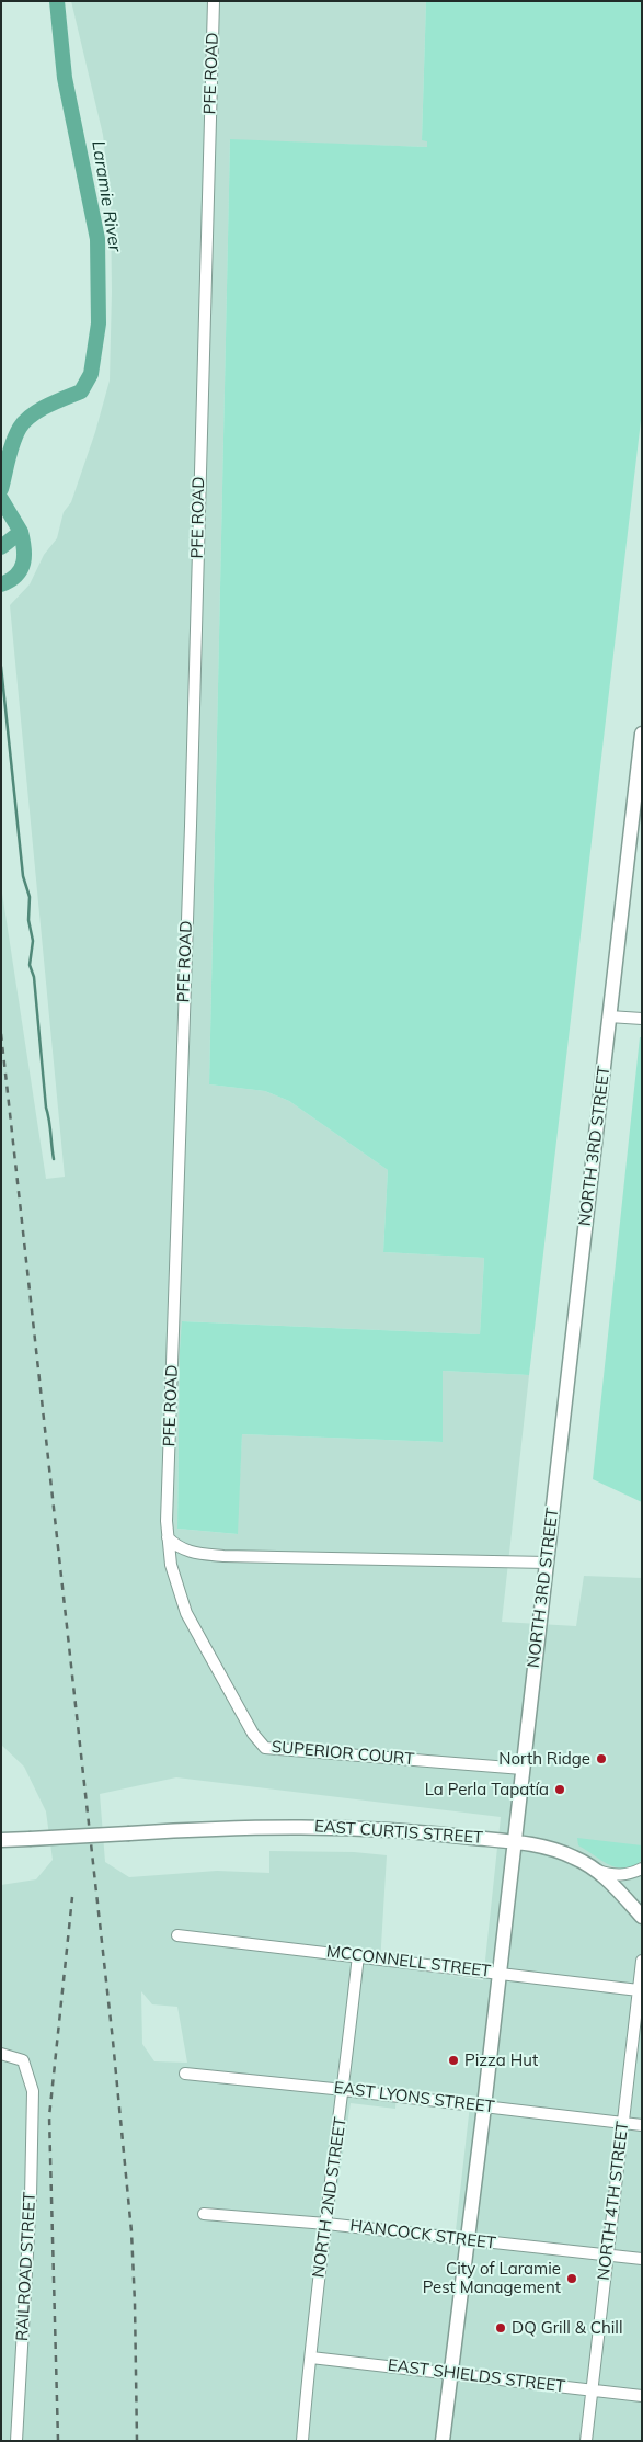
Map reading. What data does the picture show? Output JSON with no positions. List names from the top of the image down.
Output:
{
  "streets": {
    "main road": ["NORTH 3RD STREET", "EAST CURTIS STREET"],
    "street": [
      "PFE ROAD",
      "SUPERIOR COURT",
      "MCCONNELL STREET",
      "EAST LYONS STREET",
      "NORTH 2ND STREET",
      "NORTH 4TH STREET",
      "HANCOCK STREET",
      "RAILROAD STREET",
      "EAST SHIELDS STREET"
    ]
  },
  "crossings": [
    ["PFE ROAD", "SUPERIOR COURT"],
    ["NORTH 3RD STREET", "SUPERIOR COURT"],
    ["NORTH 3RD STREET", "EAST CURTIS STREET"],
    ["NORTH 3RD STREET", "MCCONNELL STREET"],
    ["NORTH 3RD STREET", "EAST LYONS STREET"],
    ["NORTH 3RD STREET", "HANCOCK STREET"],
    ["NORTH 3RD STREET", "EAST SHIELDS STREET"],
    ["MCCONNELL STREET", "NORTH 2ND STREET"],
    ["MCCONNELL STREET", "NORTH 4TH STREET"],
    ["EAST LYONS STREET", "NORTH 2ND STREET"],
    ["EAST LYONS STREET", "NORTH 4TH STREET"],
    ["NORTH 2ND STREET", "HANCOCK STREET"],
    ["NORTH 2ND STREET", "EAST SHIELDS STREET"],
    ["NORTH 4TH STREET", "HANCOCK STREET"],
    ["NORTH 4TH STREET", "EAST SHIELDS STREET"]
  ],
  "water": ["Laramie River"],
  "places": [
    "North Ridge",
    "La Perla Tapatía",
    "Pizza Hut",
    "City of Laramie Pest Management",
    "DQ Grill & Chill"
  ]
}
